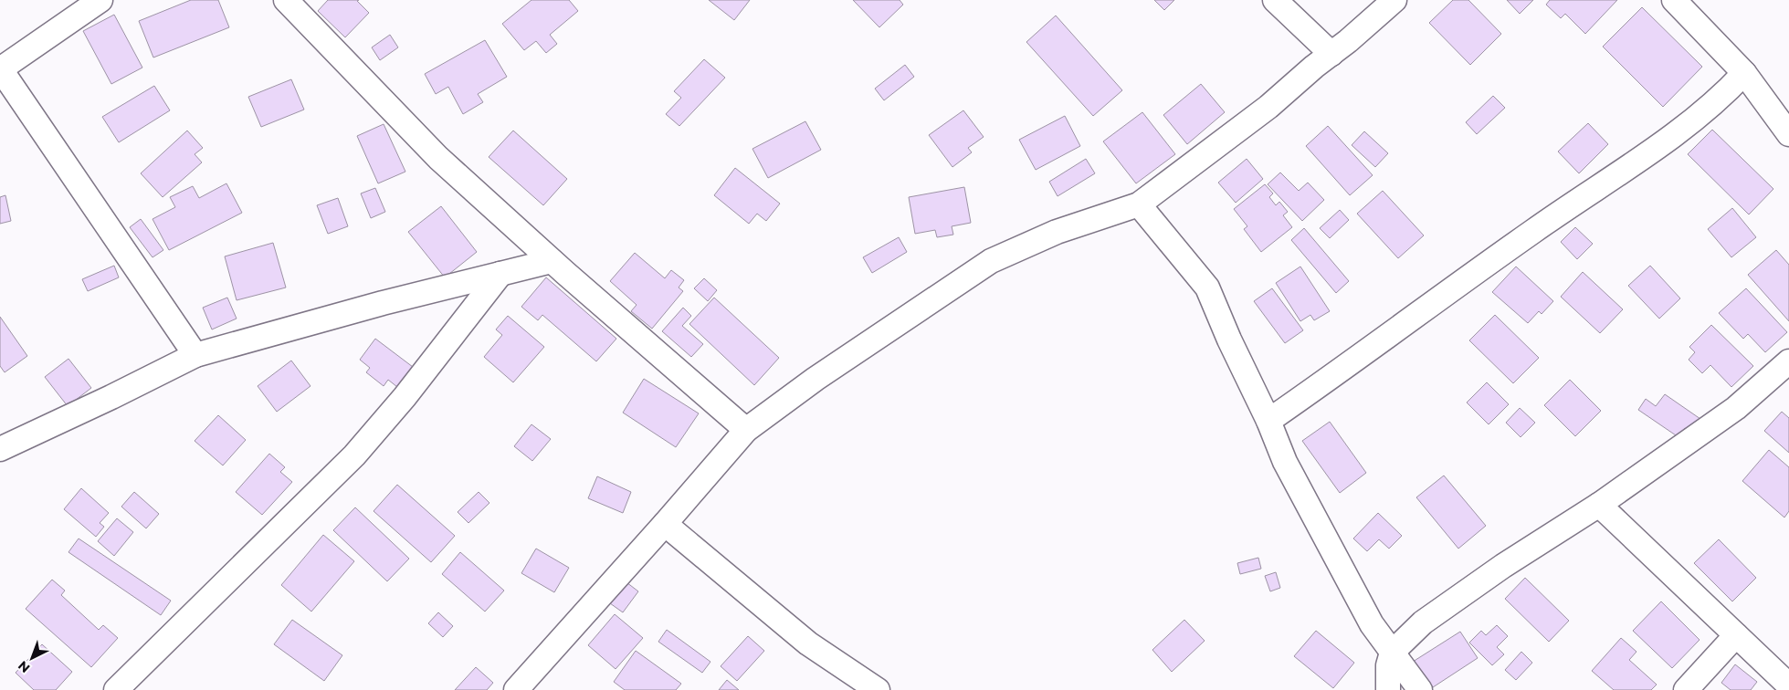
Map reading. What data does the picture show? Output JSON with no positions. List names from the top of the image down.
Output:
{
  "north": "bottom left"
}
